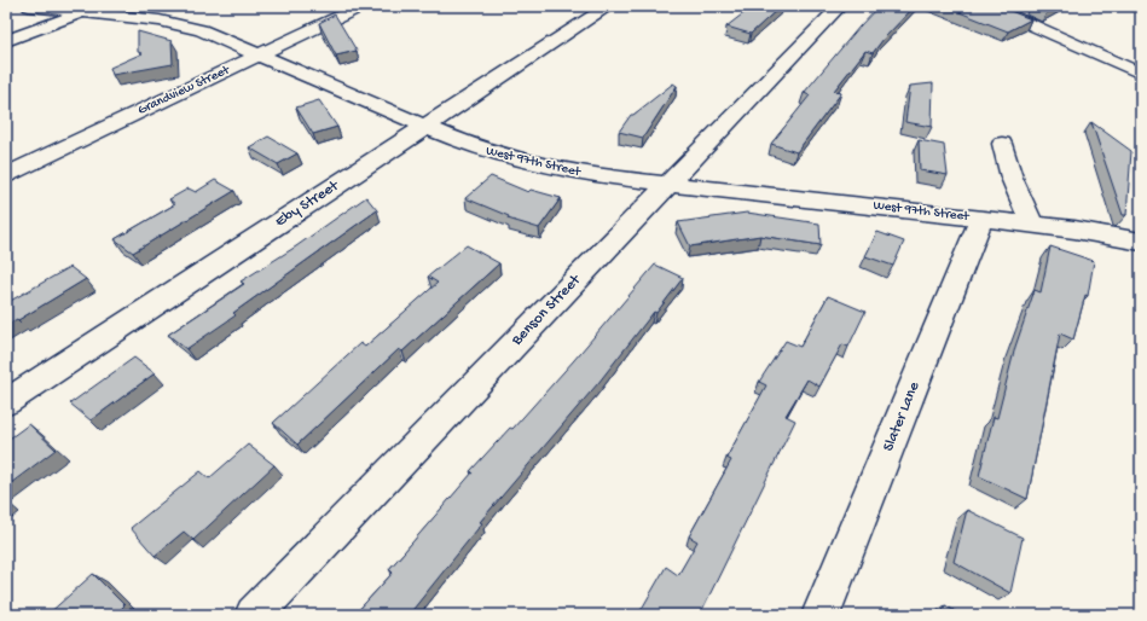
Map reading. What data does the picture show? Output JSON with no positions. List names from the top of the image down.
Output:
{
  "streets": {
    "street": [
      "Grandview Street",
      "West 97th Street",
      "Eby Street",
      "Benson Street",
      "Slater Lane"
    ]
  },
  "crossings": [
    ["Grandview Street", "West 97th Street"],
    ["West 97th Street", "Eby Street"],
    ["West 97th Street", "Benson Street"],
    ["West 97th Street", "Slater Lane"]
  ]
}
